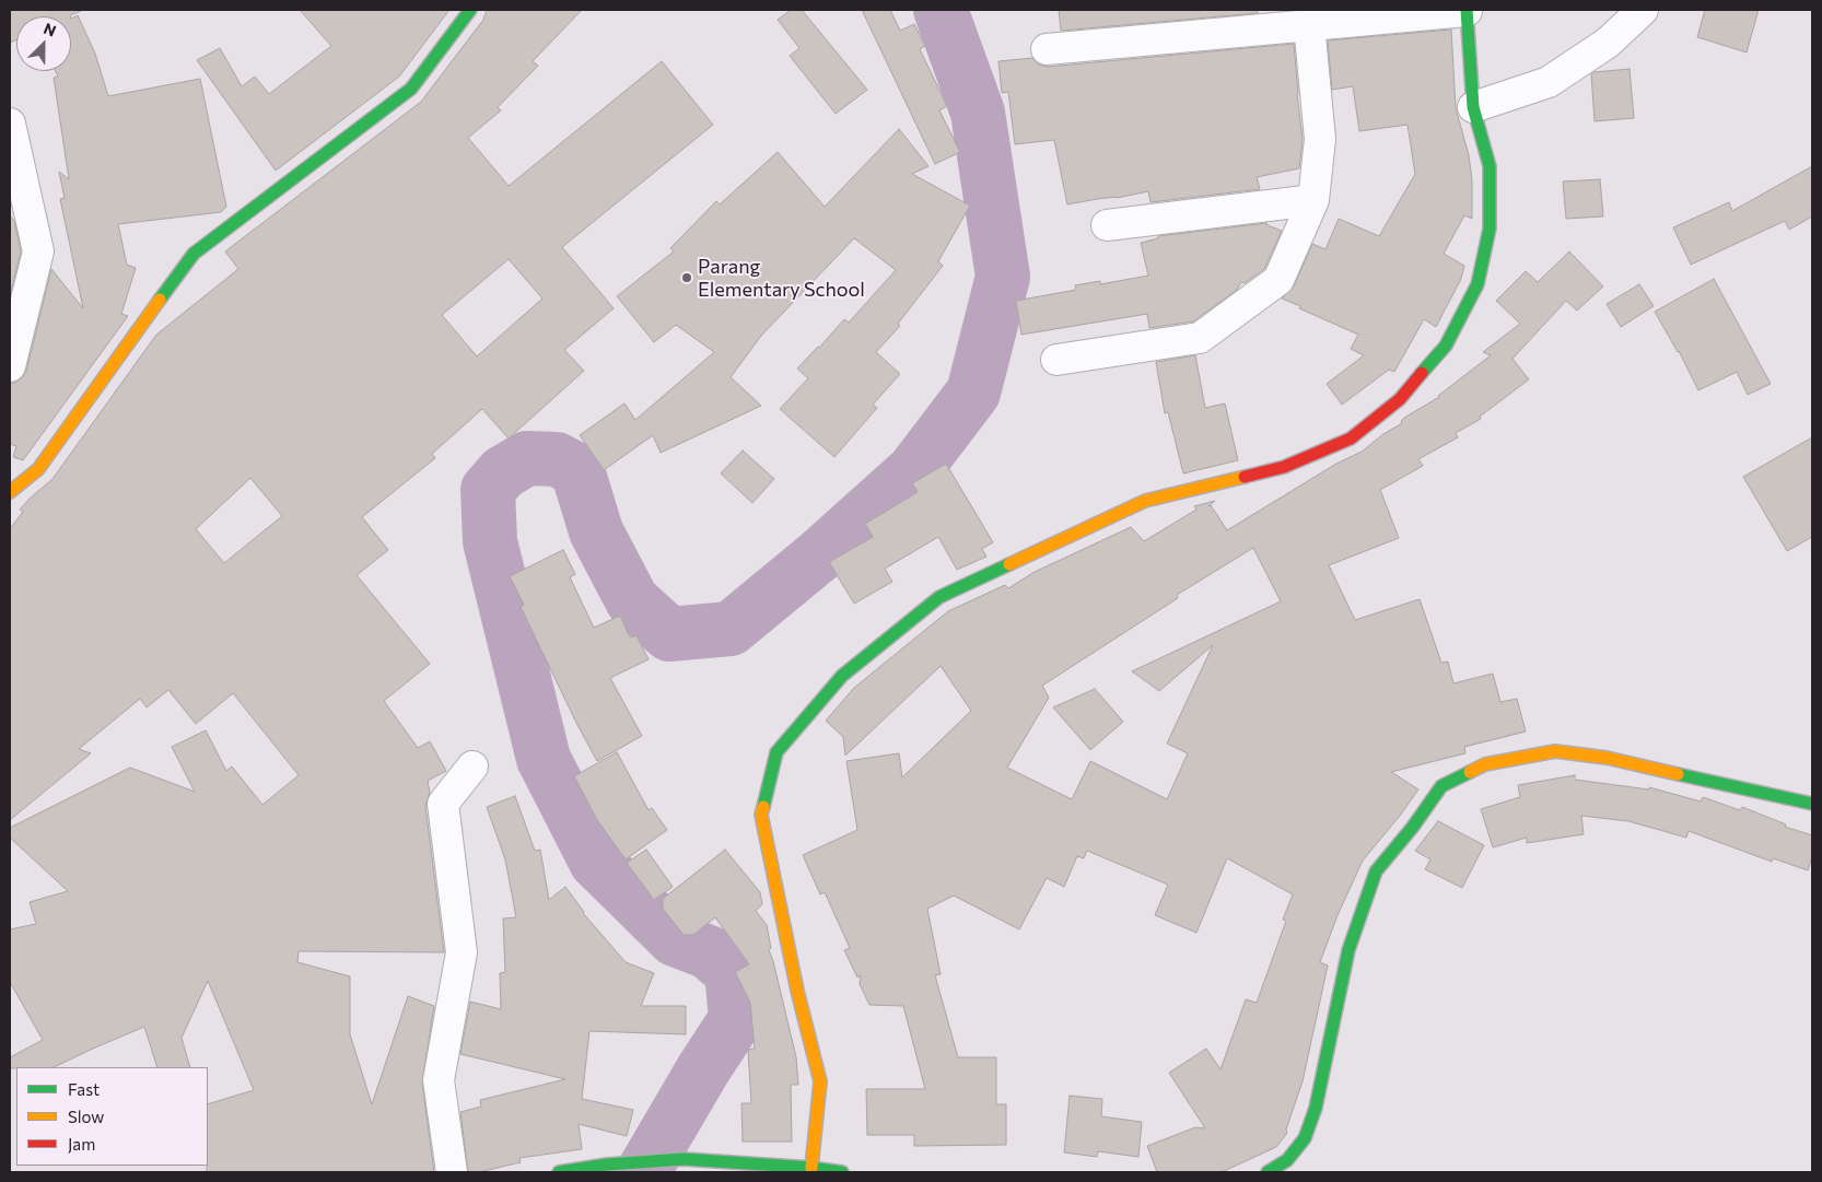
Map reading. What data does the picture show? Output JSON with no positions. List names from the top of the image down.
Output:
{
  "places": ["Parang Elementary School"],
  "legend": ["Fast", "Slow", "Jam"],
  "north": "top right"
}
